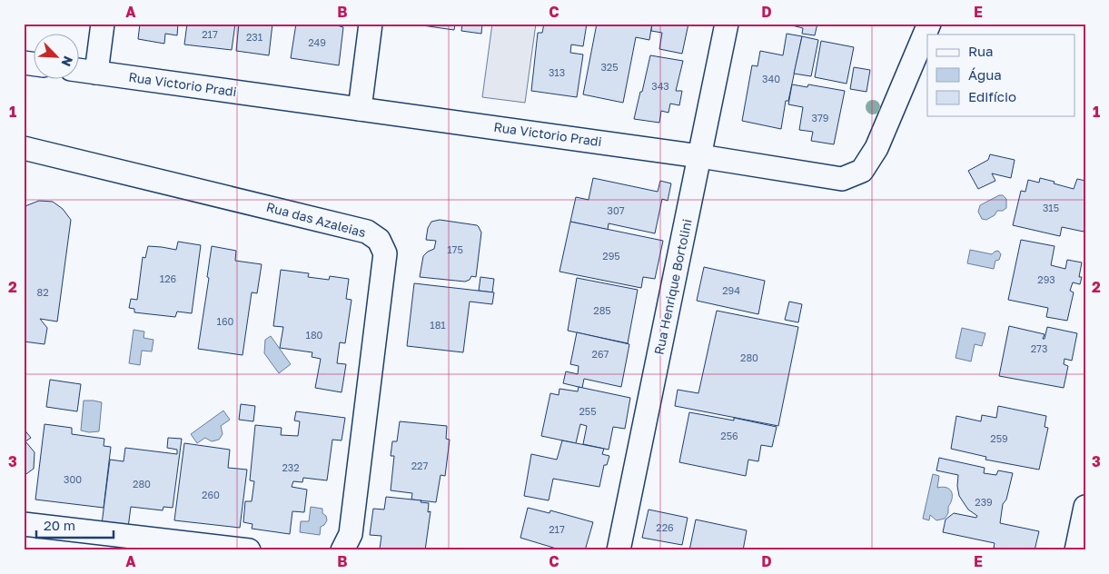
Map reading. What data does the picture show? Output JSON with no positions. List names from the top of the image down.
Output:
{
  "streets": {
    "street": ["Rua Victorio Pradi", "Rua das Azaleias", "Rua Henrique Bortolini"]
  },
  "crossings": [
    ["Rua Victorio Pradi", "Rua Henrique Bortolini"]
  ],
  "house_numbers": [
    "217",
    "231",
    "249",
    "325",
    "313",
    "340",
    "343",
    "379",
    "315",
    "307",
    "175",
    "295",
    "126",
    "293",
    "294",
    "82",
    "285",
    "160",
    "181",
    "180",
    "273",
    "267",
    "280",
    "255",
    "256",
    "259",
    "227",
    "232",
    "300",
    "280",
    "260",
    "239",
    "226",
    "217"
  ],
  "legend": ["Rua", "Água", "Edifício"],
  "scale_bar": "20 m",
  "north": "bottom right",
  "grid": {
    "columns": [
      "A",
      "B",
      "C",
      "D",
      "E"
    ],
    "rows": ["1", "2", "3"]
  }
}
